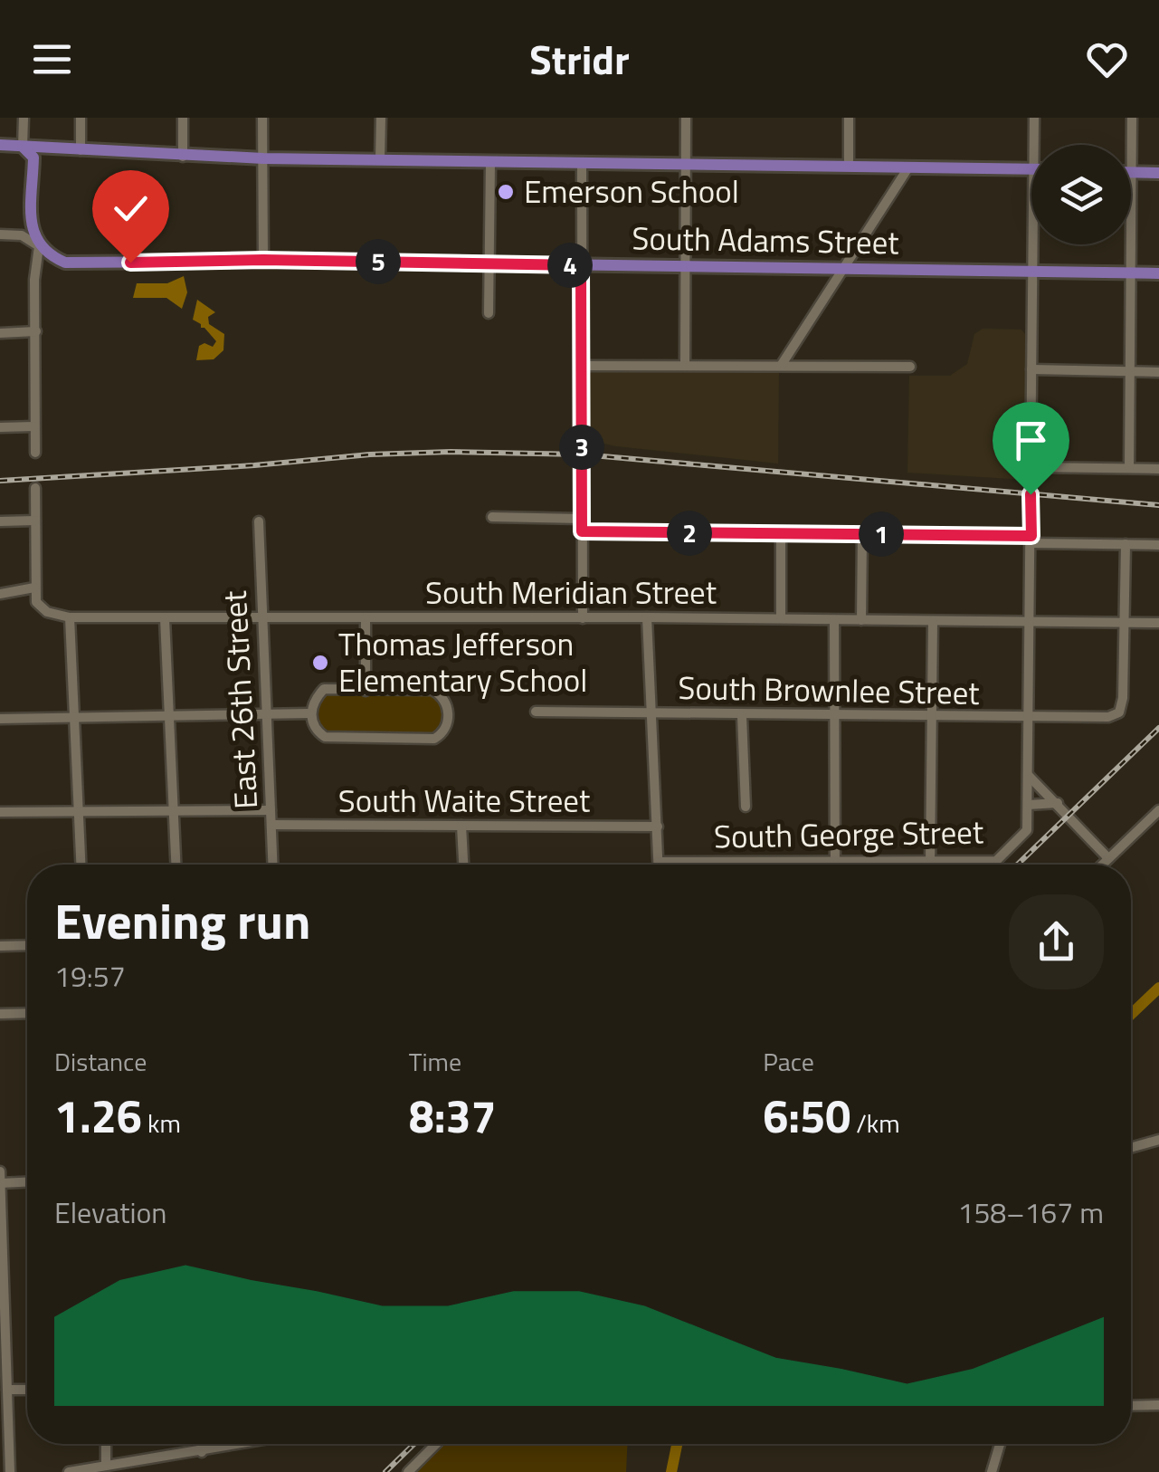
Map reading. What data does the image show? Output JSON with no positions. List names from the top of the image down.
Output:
{
  "streets": {
    "main road": ["South Adams Street"],
    "street": [
      "South Meridian Street",
      "South Brownlee Street",
      "East 26th Street",
      "South Waite Street",
      "South George Street"
    ]
  },
  "crossings": [
    ["South Adams Street", "South George Street"],
    ["South Meridian Street", "South Brownlee Street"],
    ["South Meridian Street", "East 26th Street"],
    ["South Meridian Street", "South George Street"],
    ["South Brownlee Street", "South George Street"],
    ["East 26th Street", "South Waite Street"]
  ],
  "places": ["Emerson School", "Thomas Jefferson Elementary School"],
  "page": {
    "header": "Stridr",
    "pins": [
      "5",
      "4",
      "3",
      "2",
      "1"
    ],
    "heading": ["Evening run", "19:57"],
    "stats": [
      ["Distance", "1.26 km"],
      ["Time", "8:37"],
      ["Pace", "6:50 /km"]
    ],
    "chart": ["Elevation", "158–167 m"]
  }
}
